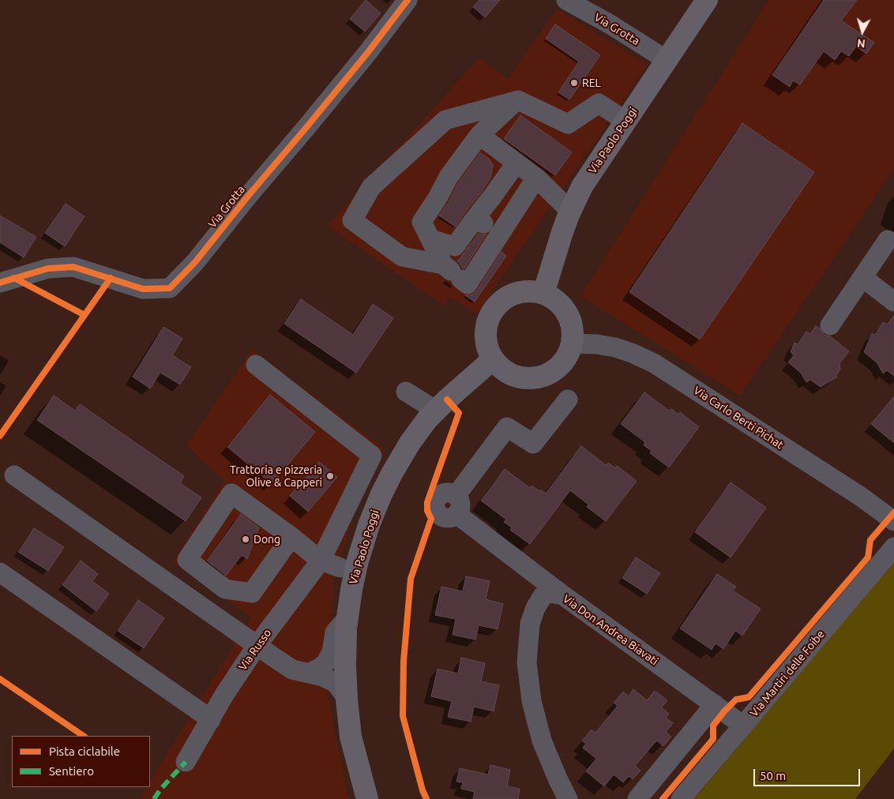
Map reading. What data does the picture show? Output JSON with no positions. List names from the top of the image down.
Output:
{
  "streets": {
    "main road": ["Via Paolo Poggi"],
    "street": [
      "Via Grotta",
      "Via Carlo Berti Pichat",
      "Via Don Andrea Biavati",
      "Via Russo",
      "Via Martiri delle Foibe"
    ]
  },
  "crossings": [
    ["Via Grotta", "Via Paolo Poggi"],
    ["Via Paolo Poggi", "Via Carlo Berti Pichat"],
    ["Via Don Andrea Biavati", "Via Martiri delle Foibe"]
  ],
  "places": ["REL", "Trattoria e pizzeria Olive & Capperi", "Dong"],
  "legend": ["Pista ciclabile", "Sentiero"],
  "scale_bar": "50 m",
  "north": "bottom"
}
